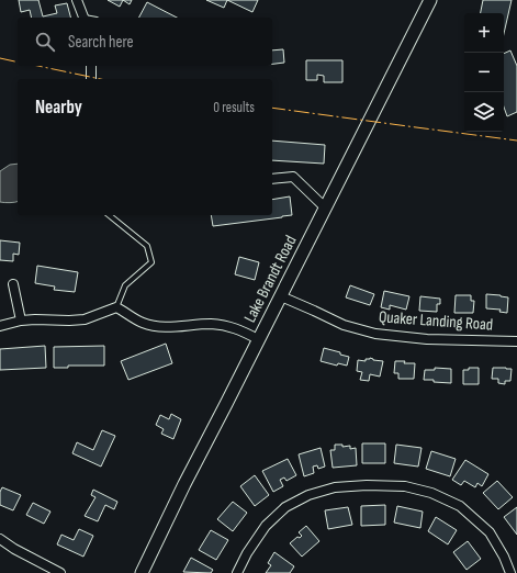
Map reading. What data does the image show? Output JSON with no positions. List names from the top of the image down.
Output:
{
  "streets": {
    "street": ["Lake Brandt Road", "Quaker Landing Road"]
  },
  "crossings": [
    ["Lake Brandt Road", "Quaker Landing Road"]
  ],
  "page": {
    "map_buttons": ["+", "−"],
    "search": "Search here",
    "heading": ["Nearby", "0 results"]
  }
}
